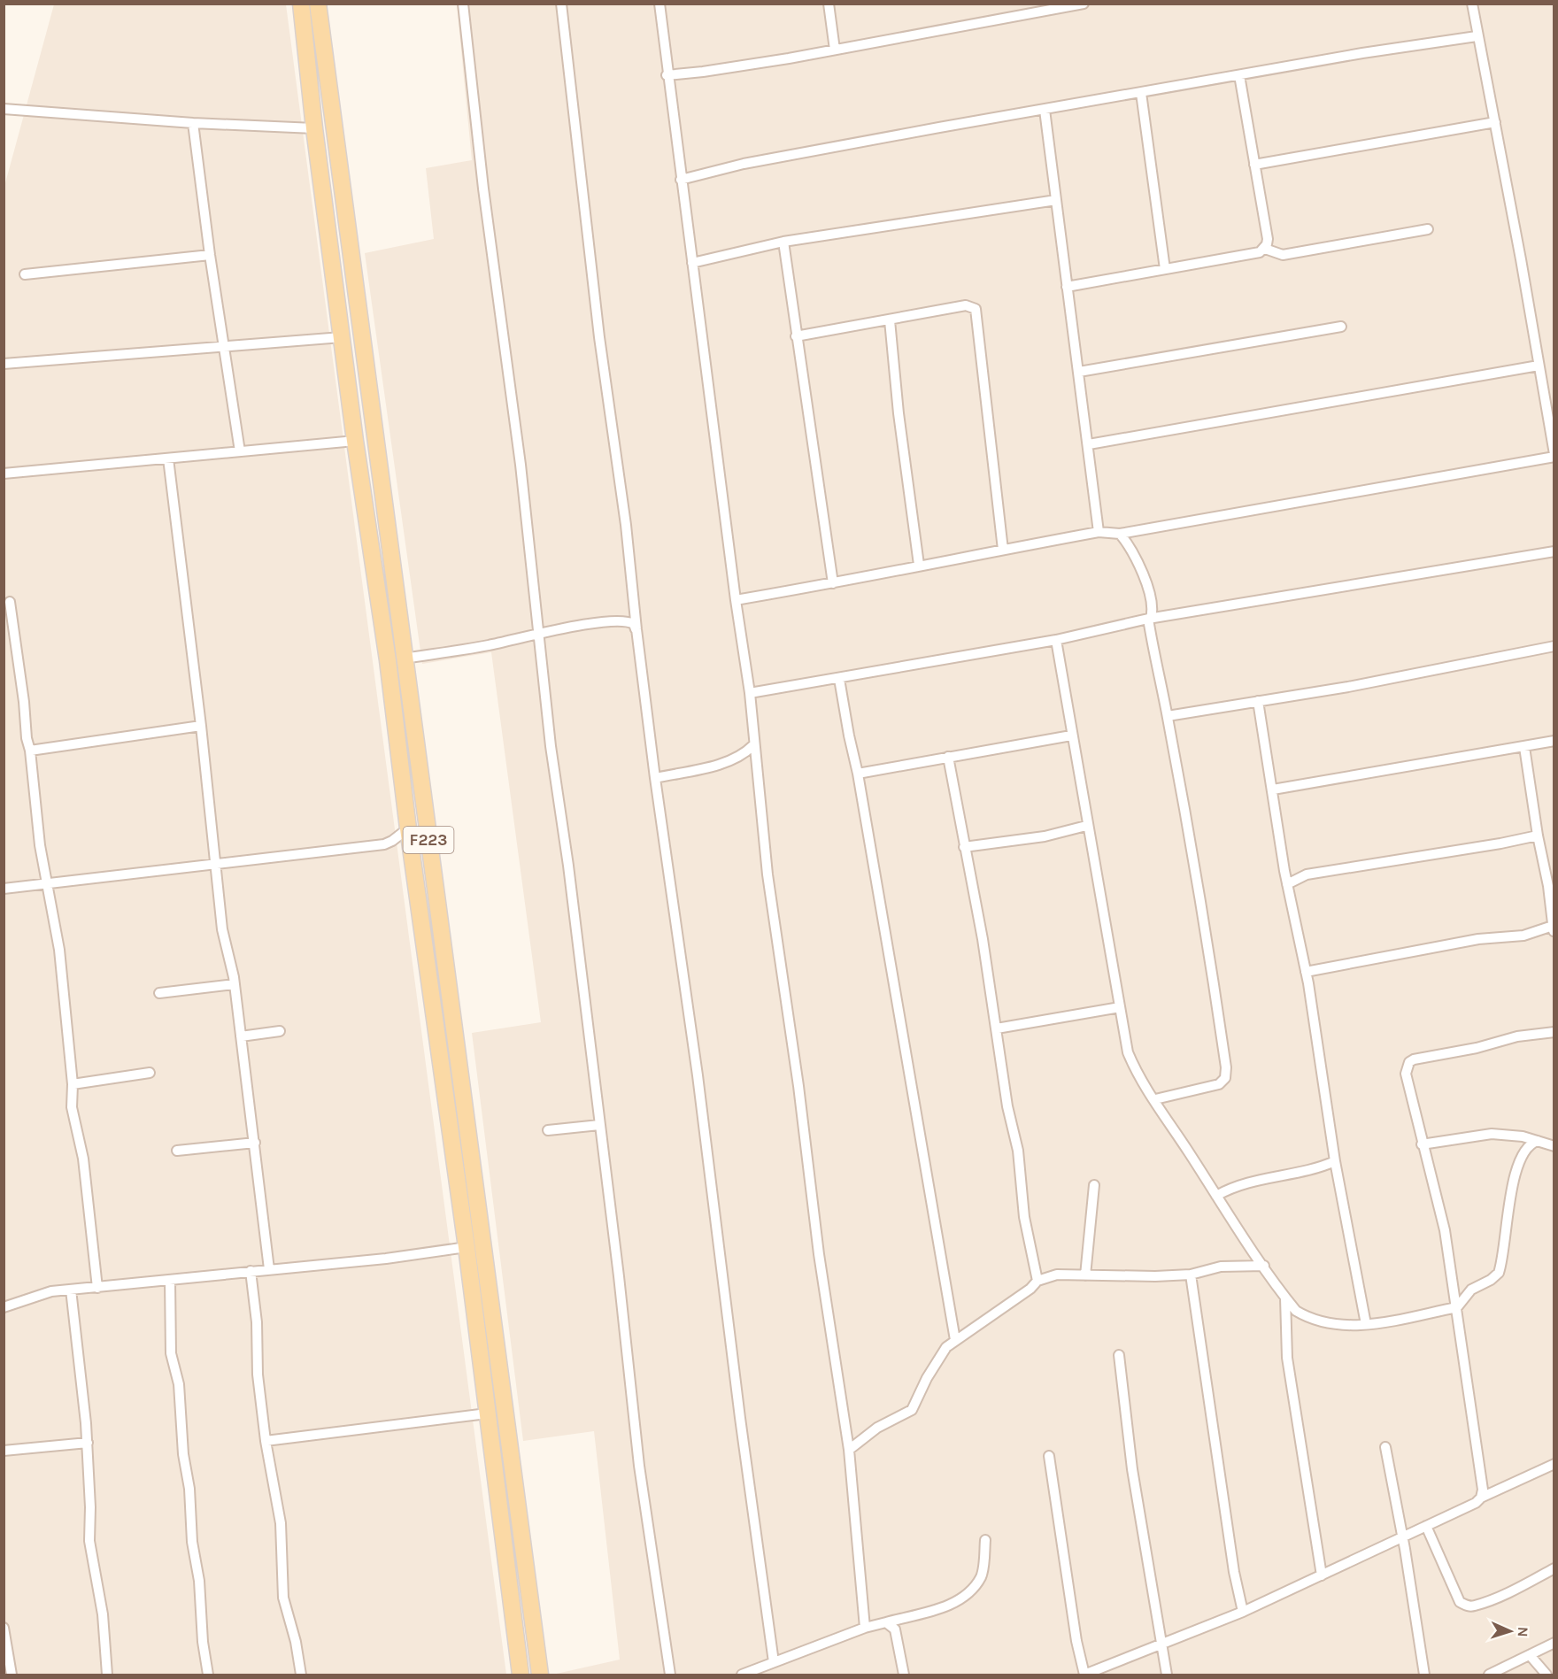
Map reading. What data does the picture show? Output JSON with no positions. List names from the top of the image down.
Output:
{
  "streets": {
    "main road": ["F223"]
  },
  "north": "right"
}
